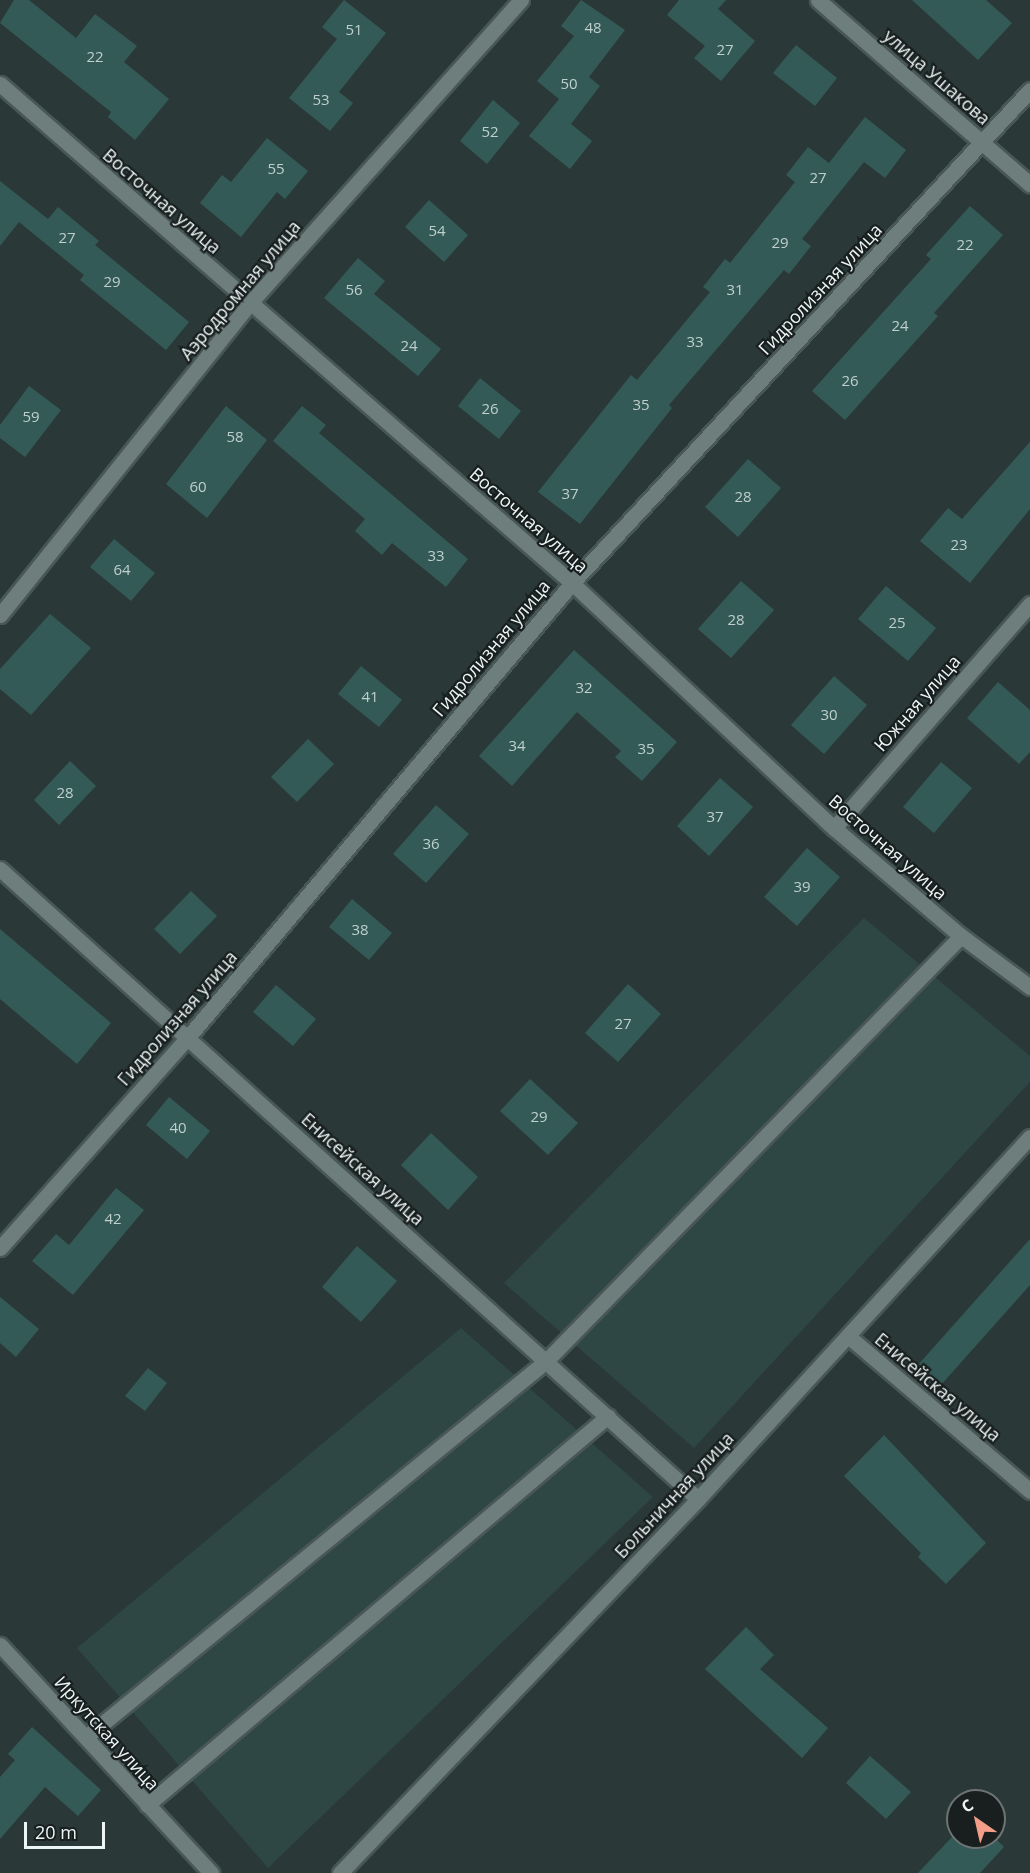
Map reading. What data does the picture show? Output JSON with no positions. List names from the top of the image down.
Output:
{
  "streets": {
    "street": [
      "улица Ушакова",
      "Восточная улица",
      "Гидролизная улица",
      "Аэродромная улица",
      "Южная улица",
      "Енисейская улица",
      "Больничная улица",
      "Иркутская улица"
    ]
  },
  "crossings": [
    ["улица Ушакова", "Гидролизная улица"],
    ["Восточная улица", "Гидролизная улица"],
    ["Восточная улица", "Аэродромная улица"],
    ["Восточная улица", "Южная улица"],
    ["Гидролизная улица", "Енисейская улица"],
    ["Енисейская улица", "Больничная улица"]
  ],
  "house_numbers": [
    "48",
    "51",
    "27",
    "22",
    "50",
    "53",
    "52",
    "55",
    "27",
    "54",
    "27",
    "29",
    "22",
    "29",
    "56",
    "31",
    "24",
    "33",
    "24",
    "26",
    "35",
    "26",
    "59",
    "58",
    "60",
    "37",
    "28",
    "23",
    "33",
    "64",
    "28",
    "25",
    "32",
    "41",
    "30",
    "34",
    "35",
    "28",
    "37",
    "36",
    "39",
    "38",
    "27",
    "29",
    "40",
    "42"
  ],
  "scale_bar": "20 m",
  "north": "top left"
}
